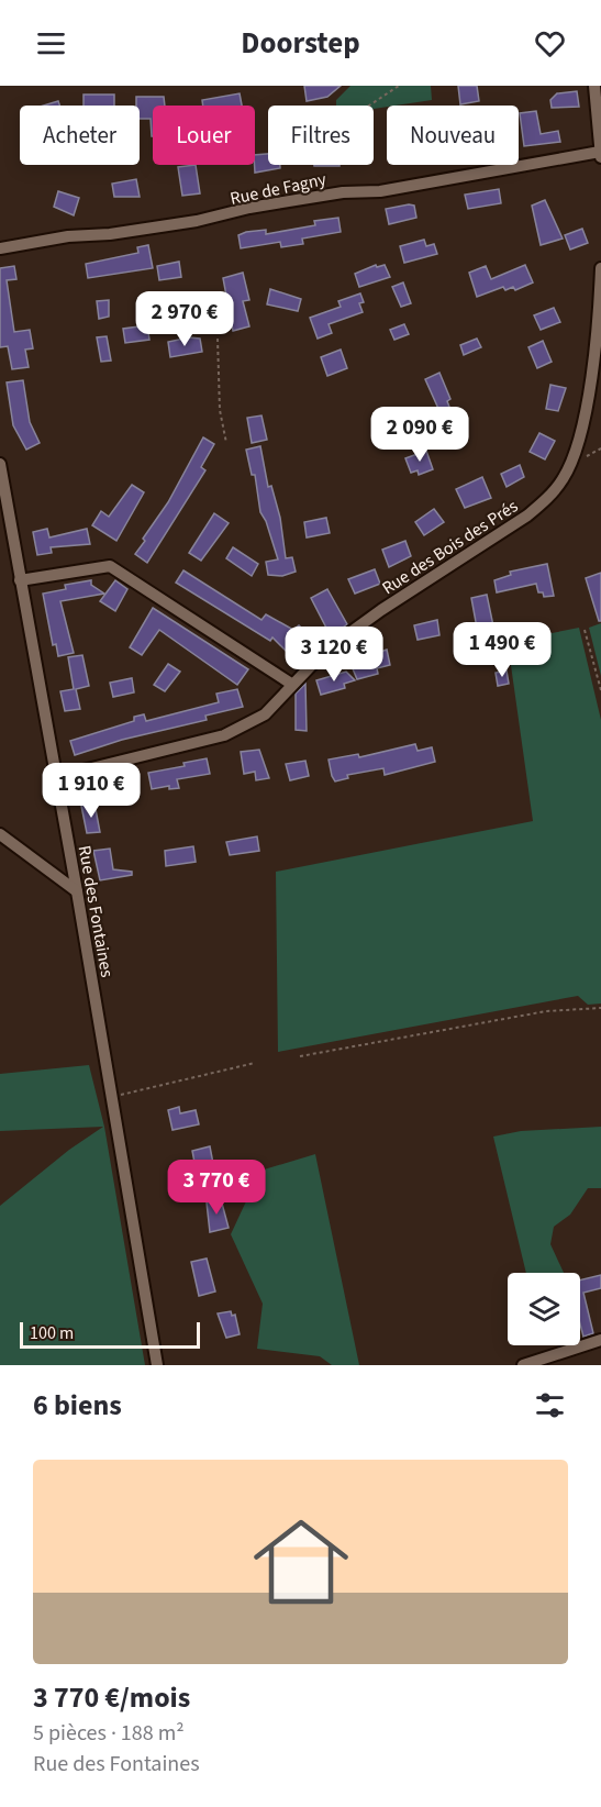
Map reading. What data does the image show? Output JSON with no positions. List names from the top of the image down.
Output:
{
  "streets": {
    "street": ["Rue de Fagny", "Rue des Bois des Prés", "Rue des Fontaines"]
  },
  "crossings": [
    ["Rue des Bois des Prés", "Rue des Fontaines"]
  ],
  "scale_bar": "100 m",
  "page": {
    "header": "Doorstep",
    "chip": [
      "Acheter",
      "Louer",
      "Filtres",
      "Nouveau"
    ],
    "price": [
      "2 970 €",
      "2 090 €",
      "1 490 €",
      "3 120 €",
      "1 910 €",
      "3 770 €"
    ],
    "scale": "100 m",
    "heading": "6 biens",
    "list": [
      {
        "name": "3 770 €/mois",
        "note": "5 pièces · 188 m² · Rue des Fontaines"
      }
    ]
  }
}
